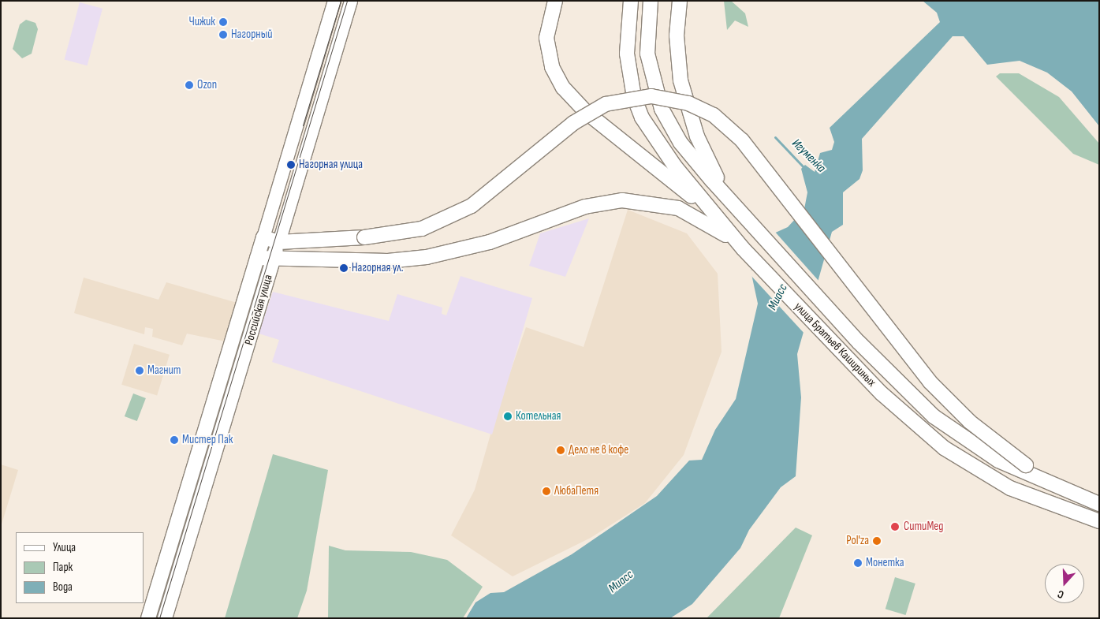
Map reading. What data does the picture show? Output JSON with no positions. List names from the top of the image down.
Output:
{
  "streets": {
    "main road": ["Российская улица", "улица Братьев Кашириных"]
  },
  "water": ["Игуменка", "Миасс"],
  "places": [
    "Чижик",
    "Нагорный",
    "Ozon",
    "Нагорная улица",
    "Нагорная ул.",
    "Магнит",
    "Котельная",
    "Мистер Пак",
    "Дело не в кофе",
    "ЛюбаПетя",
    "СитиМед",
    "Pol'za",
    "Монетка"
  ],
  "legend": ["Улица", "Парк", "Вода"],
  "north": "bottom"
}
